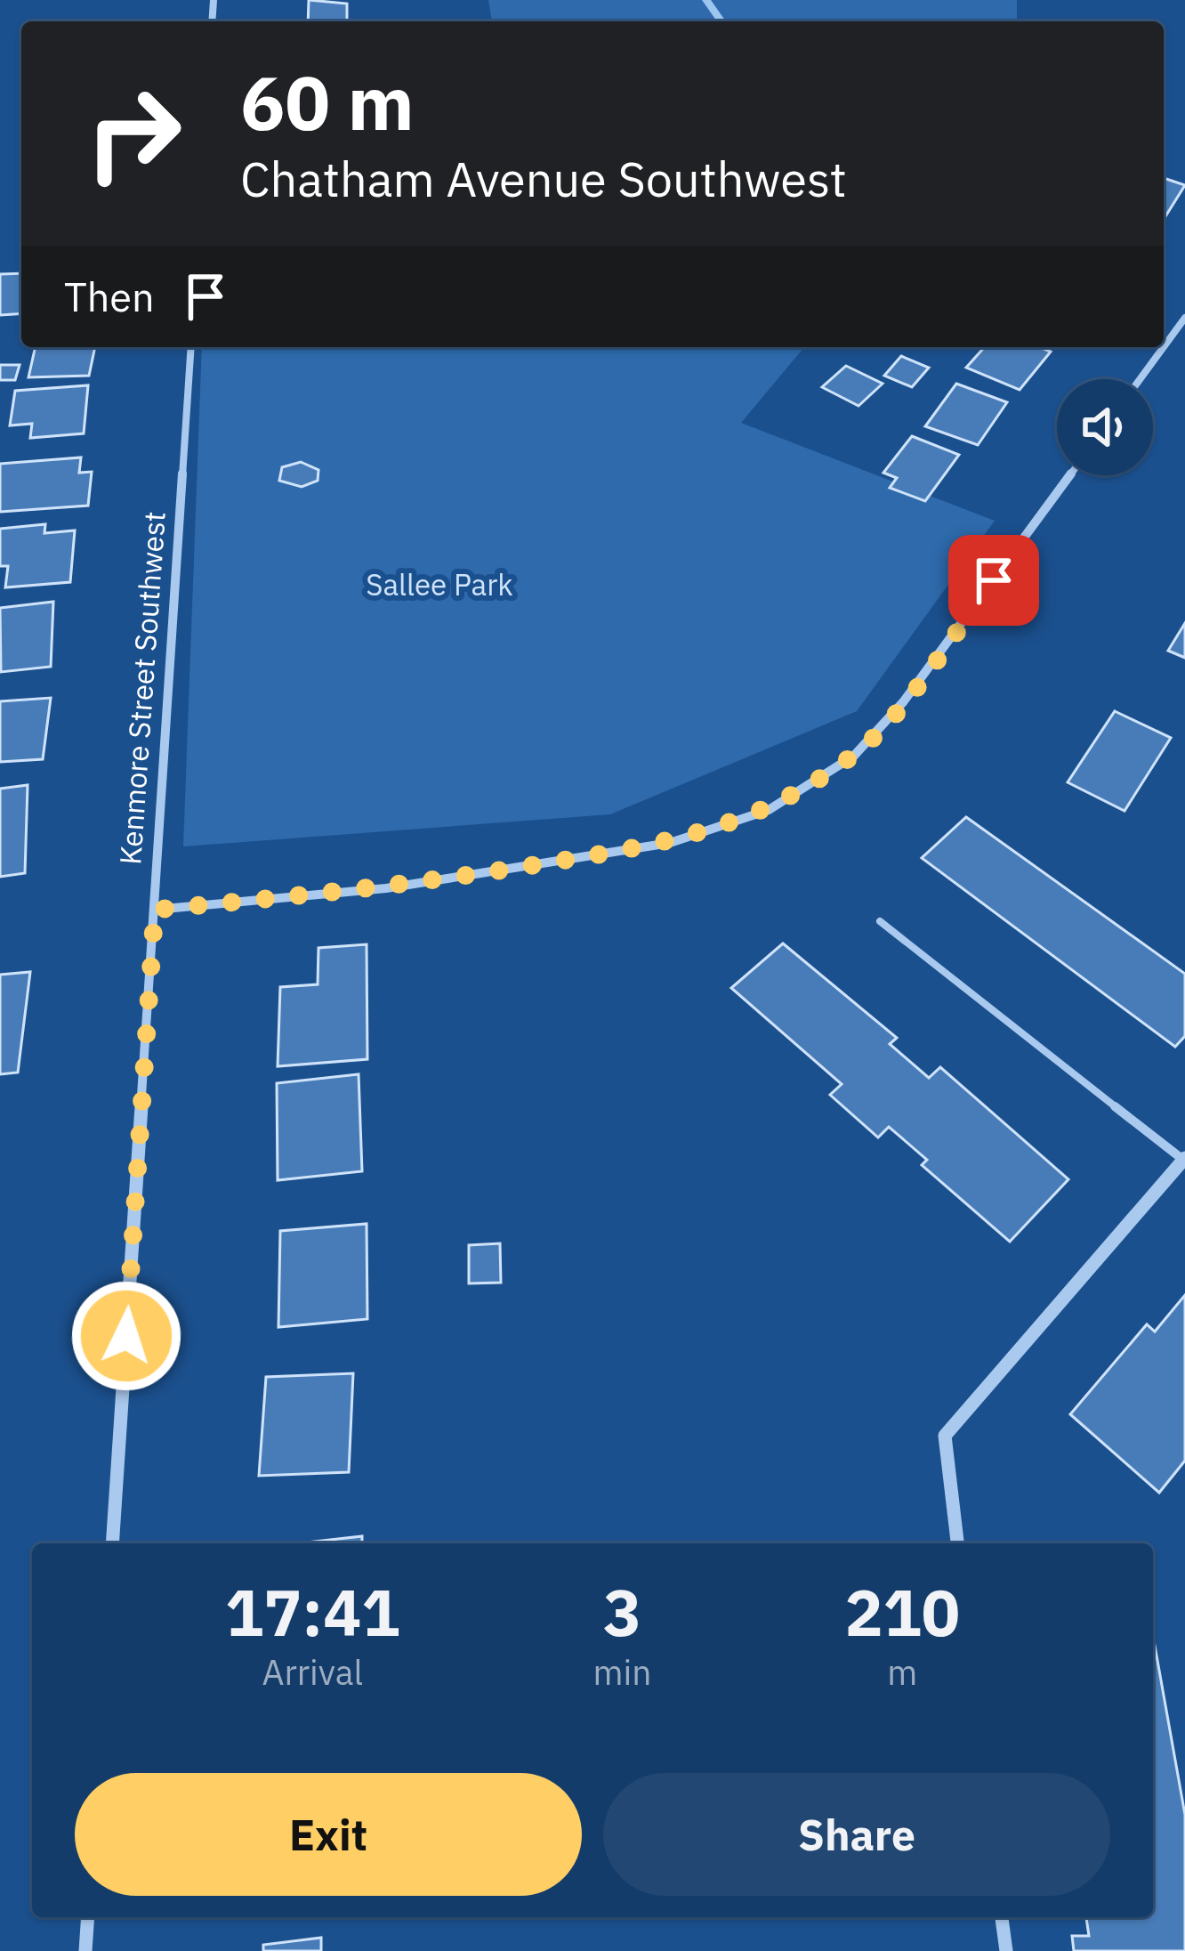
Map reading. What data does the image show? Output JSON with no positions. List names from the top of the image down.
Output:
{
  "streets": {
    "street": ["Kenmore Street Southwest"]
  },
  "parks": ["Sallee Park"],
  "page": {
    "turn": ["60 m", "Chatham Avenue Southwest"],
    "then": "Then",
    "eta": [
      "17:41",
      "Arrival",
      "3",
      "min",
      "210",
      "m"
    ],
    "buttons": ["Exit", "Share"]
  }
}
